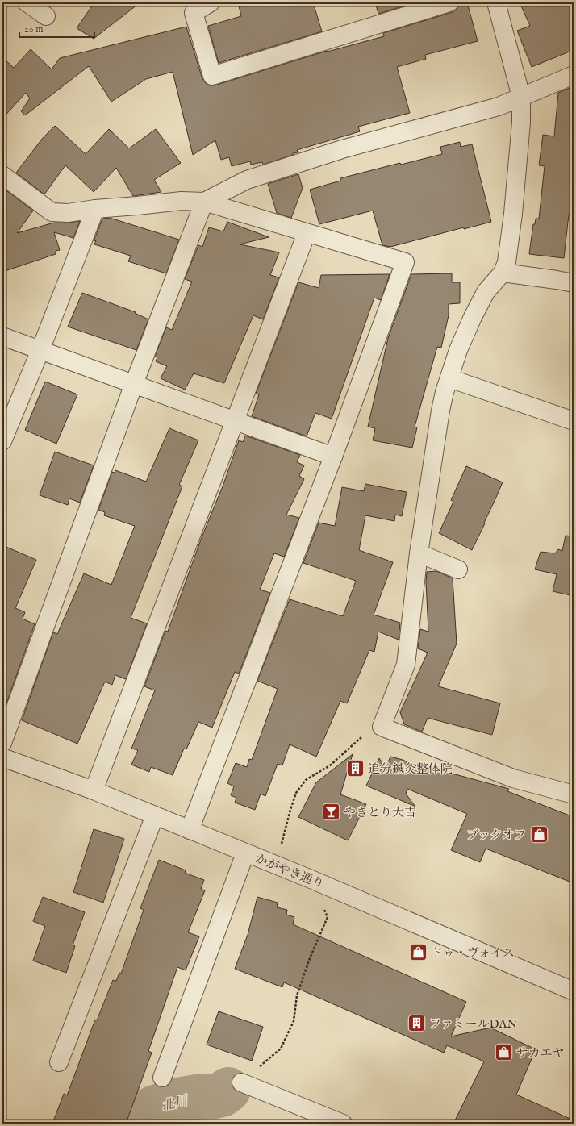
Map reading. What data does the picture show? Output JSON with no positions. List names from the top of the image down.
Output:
{
  "streets": {
    "street": ["かがやき通り"]
  },
  "water": ["北川"],
  "places": {
    "building": ["追分鍼灸整体院", "ファミールDAN"],
    "bar": ["やきとり大吉"],
    "shop": ["ブックオフ", "ドゥ・ヴォイス", "サカエヤ"]
  },
  "scale_bar": "20 m"
}
